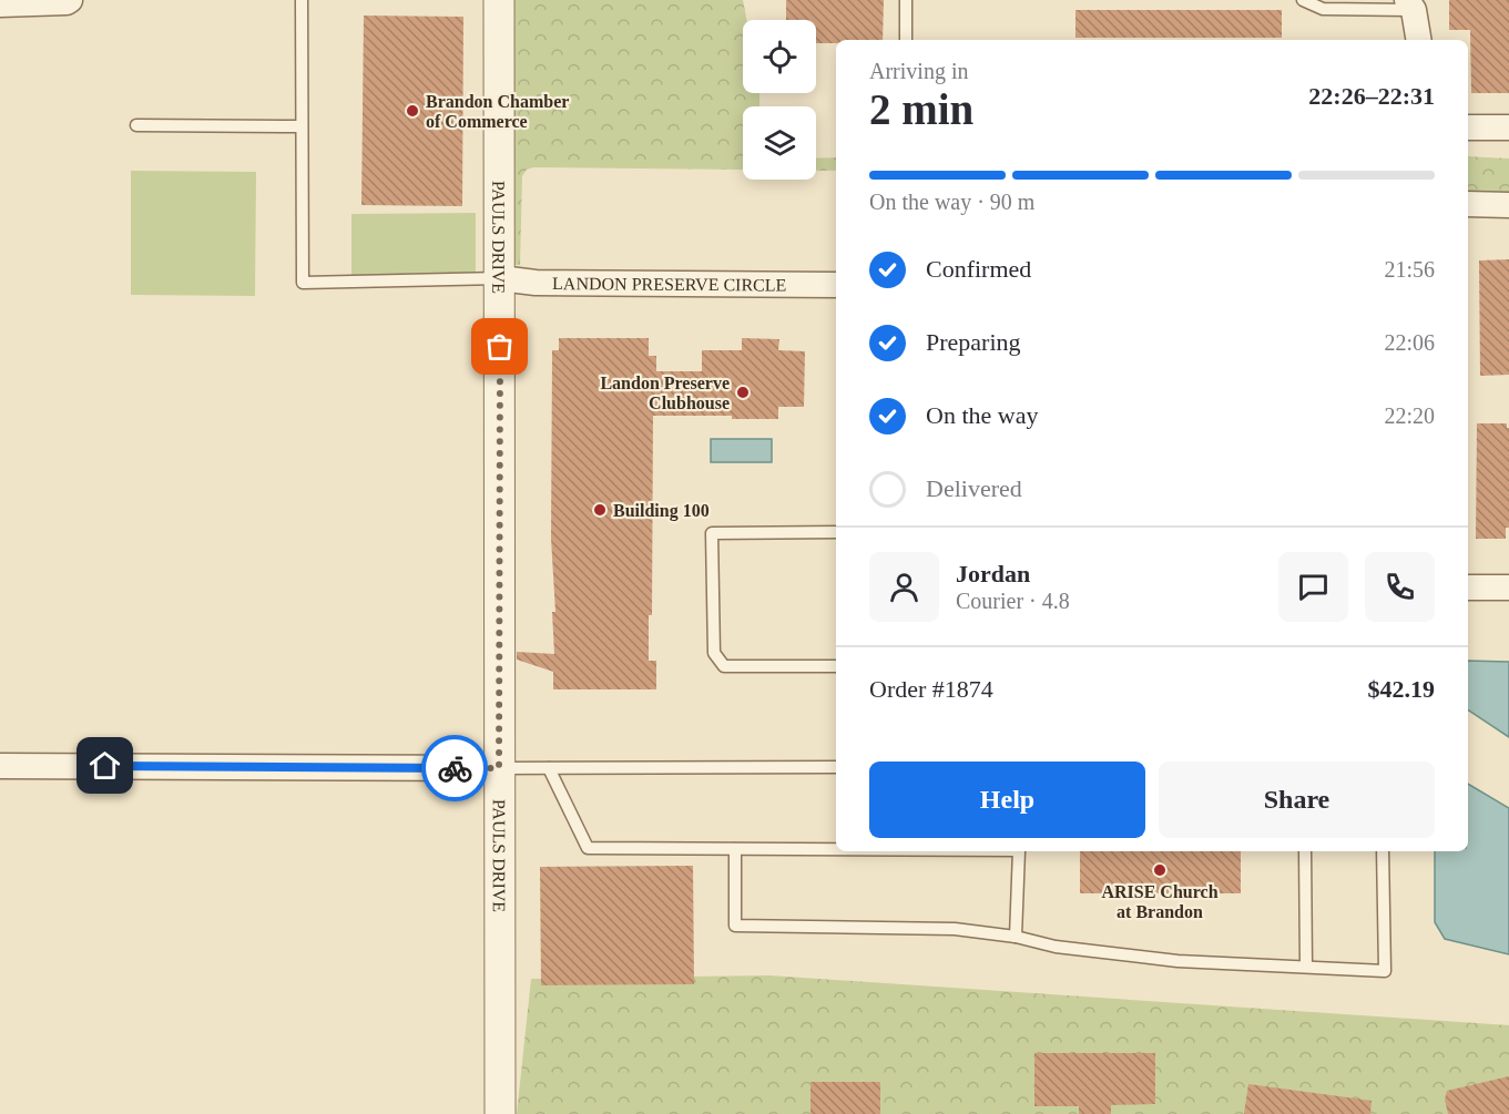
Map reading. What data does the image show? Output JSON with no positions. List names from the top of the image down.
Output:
{
  "streets": {
    "street": ["PAULS DRIVE", "LANDON PRESERVE CIRCLE"]
  },
  "crossings": [
    ["PAULS DRIVE", "LANDON PRESERVE CIRCLE"]
  ],
  "places": [
    "Brandon Chamber of Commerce",
    "Landon Preserve Clubhouse",
    "Building 100",
    "ARISE Church at Brandon"
  ],
  "page": {
    "heading": ["2 min", "Arriving in", "22:26–22:31"],
    "panel": [
      "Jordan",
      "Courier · 4.8",
      "Order #1874",
      "$42.19"
    ],
    "bar": "On the way · 90 m",
    "list": [
      ["Confirmed", "21:56"],
      ["Preparing", "22:06"],
      ["On the way", "22:20"],
      "Delivered"
    ],
    "buttons": ["Help", "Share"]
  }
}
